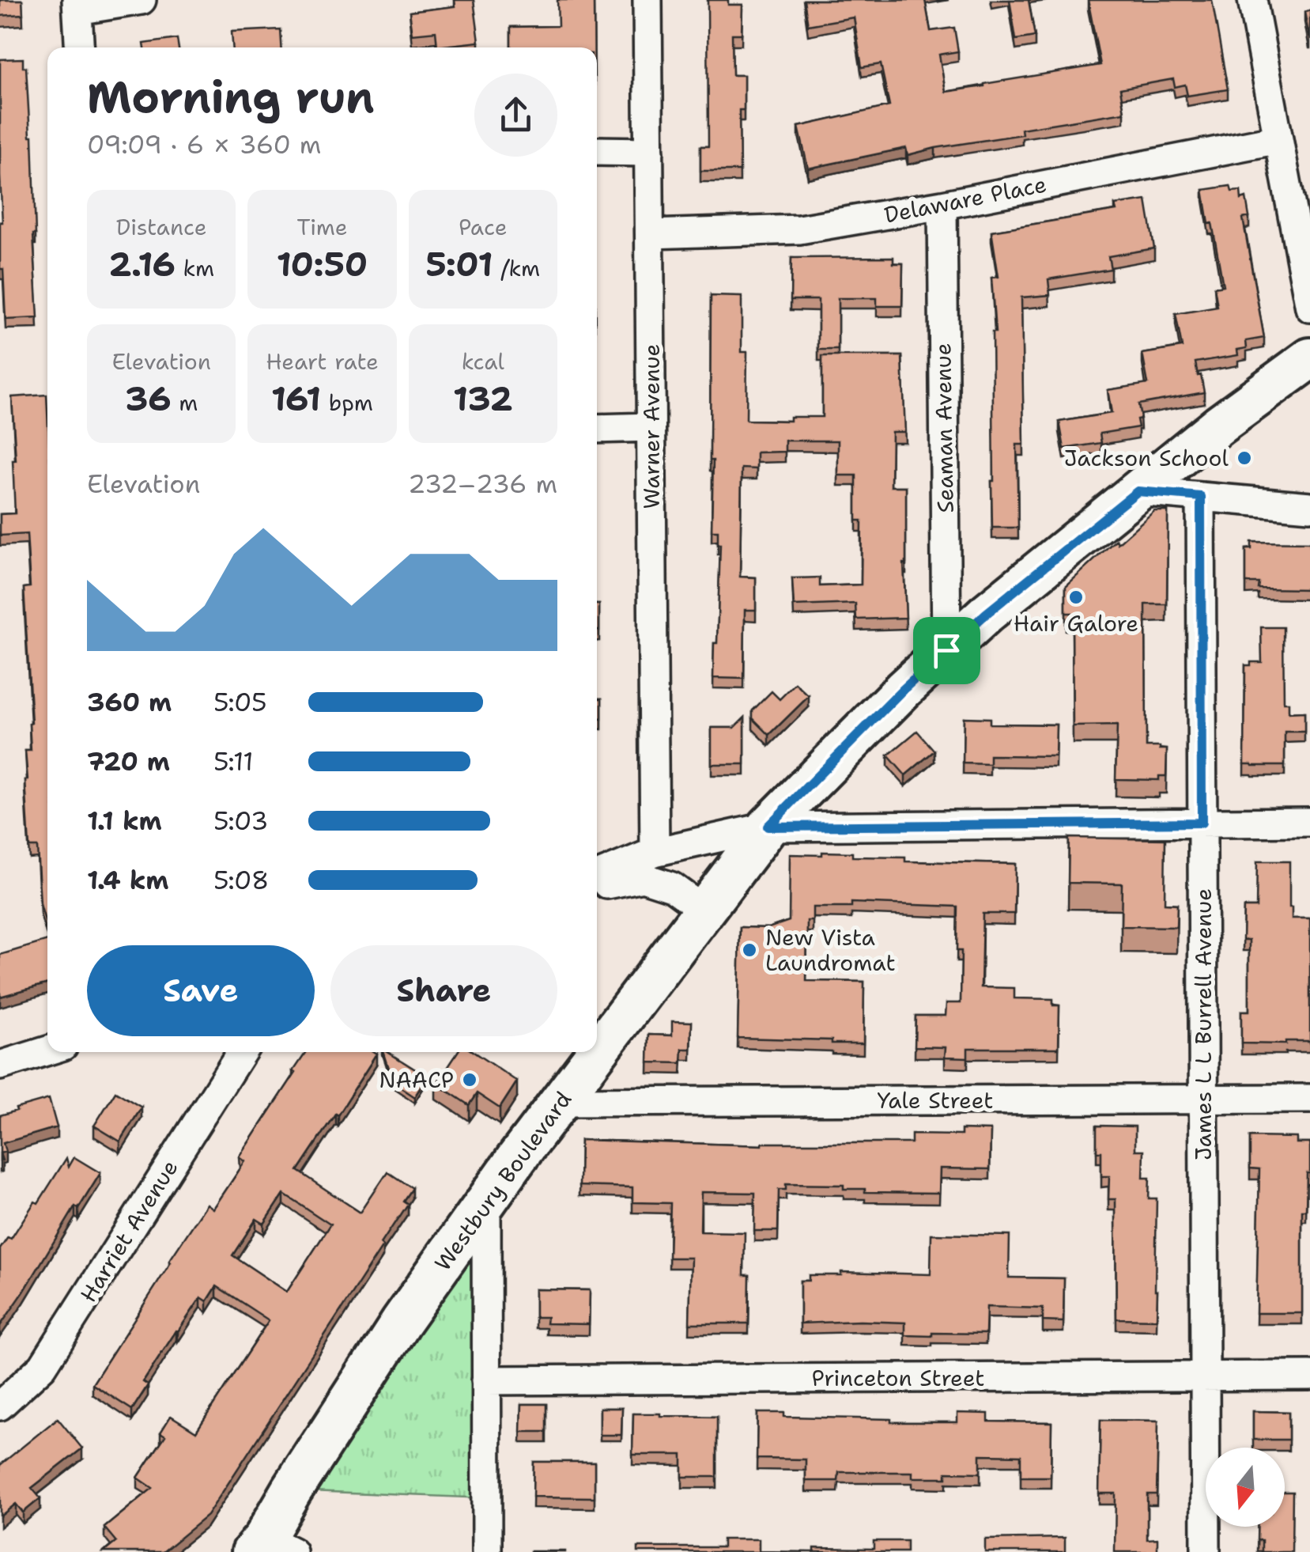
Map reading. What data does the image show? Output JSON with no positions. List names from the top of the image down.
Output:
{
  "streets": {
    "street": [
      "Delaware Place",
      "Warner Avenue",
      "Seaman Avenue",
      "James L L Burrell Avenue",
      "Yale Street",
      "Westbury Boulevard",
      "Harriet Avenue",
      "Princeton Street"
    ]
  },
  "crossings": [
    ["Delaware Place", "Warner Avenue"],
    ["Delaware Place", "Seaman Avenue"],
    ["Seaman Avenue", "Westbury Boulevard"],
    ["James L L Burrell Avenue", "Yale Street"],
    ["James L L Burrell Avenue", "Princeton Street"],
    ["Yale Street", "Westbury Boulevard"]
  ],
  "places": [
    "Jackson School",
    "Hair Galore",
    "New Vista Laundromat",
    "NAACP"
  ],
  "north": "bottom",
  "page": {
    "heading": ["Morning run", "09:09 · 6 × 360 m"],
    "stats": [
      ["Distance", "2.16 km"],
      ["Time", "10:50"],
      ["Pace", "5:01 /km"],
      ["Elevation", "36 m"],
      ["Heart rate", "161 bpm"],
      ["kcal", "132"]
    ],
    "chart": ["Elevation", "232–236 m"],
    "list": [
      {
        "name": "360 m",
        "note": "5:05"
      },
      {
        "name": "720 m",
        "note": "5:11"
      },
      {
        "name": "1.1 km",
        "note": "5:03"
      },
      {
        "name": "1.4 km",
        "note": "5:08"
      }
    ],
    "buttons": ["Save", "Share"]
  }
}
